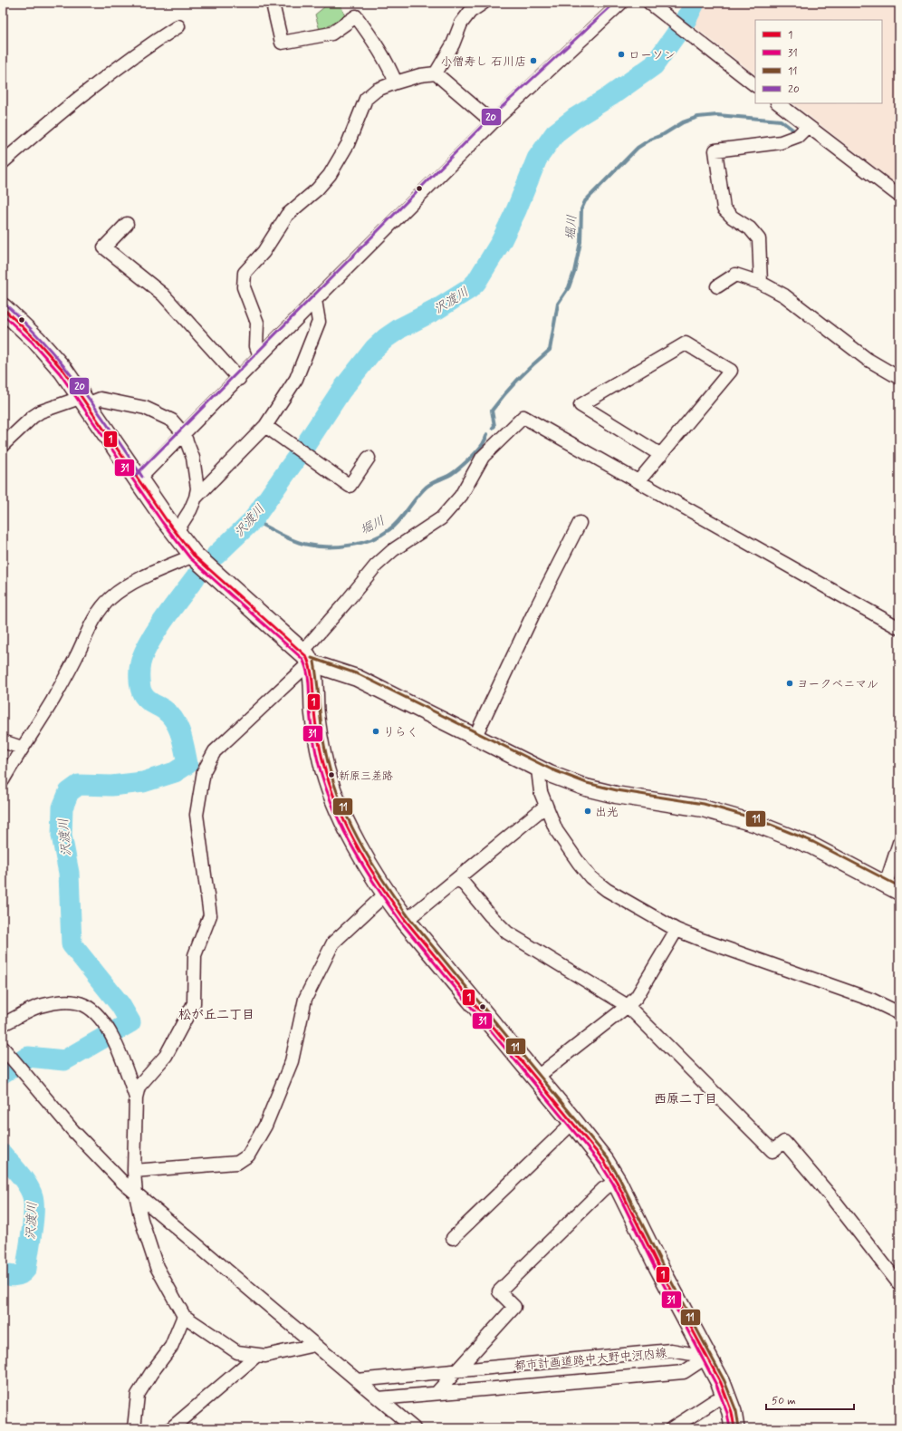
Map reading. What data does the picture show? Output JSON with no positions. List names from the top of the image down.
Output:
{
  "streets": {
    "street": ["都市計画道路中大野中河内線"]
  },
  "districts": ["松が丘二丁目", "西原二丁目"],
  "water": ["堀川", "沢渡川"],
  "places": [
    "ローソン",
    "小僧寿し 石川店",
    "ヨークベニマル",
    "りらく",
    "新原三差路",
    "出光"
  ],
  "lines": [
    "transit line 20",
    "transit line 1",
    "transit line 31",
    "transit line 11"
  ],
  "legend": [
    "1",
    "31",
    "11",
    "20"
  ],
  "scale_bar": "50 m"
}
